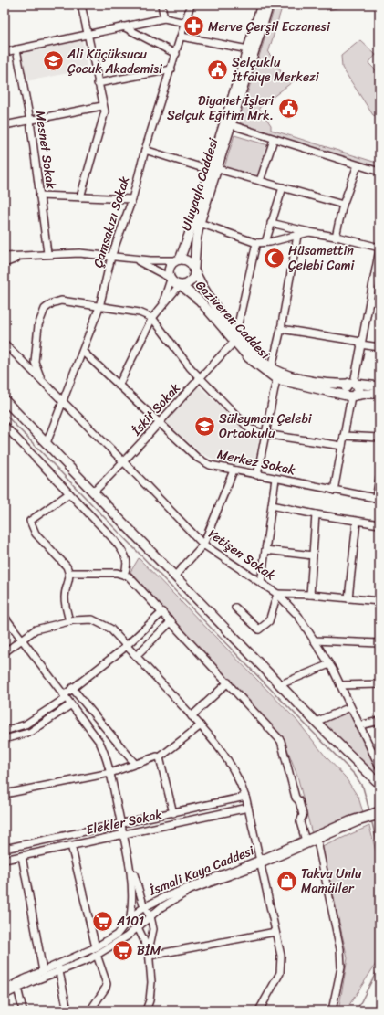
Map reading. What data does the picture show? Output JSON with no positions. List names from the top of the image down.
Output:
{
  "streets": {
    "main road": ["Uluyayla Caddesi", "Gaziveren Caddesi"],
    "street": [
      "Mesnet Sokak",
      "Çamsakızı Sokak",
      "İskit Sokak",
      "Merkez Sokak",
      "Yetişen Sokak",
      "Elekler Sokak",
      "İsmali Kaya Caddesi"
    ]
  },
  "crossings": [
    ["Uluyayla Caddesi", "Gaziveren Caddesi"],
    ["Çamsakızı Sokak", "Merkez Sokak"],
    ["Çamsakızı Sokak", "Yetişen Sokak"],
    ["Gaziveren Caddesi", "İskit Sokak"],
    ["İskit Sokak", "Merkez Sokak"],
    ["İskit Sokak", "Yetişen Sokak"]
  ],
  "places": {
    "pharmacy": ["Merve Çerşil Eczanesi"],
    "school or university": ["Ali Küçüksucu Çocuk Akademisi", "Süleyman Çelebi Ortaokulu"],
    "public building": ["Selçuklu İtfaiye Merkezi", "Diyanet İşleri Selçuk Eğitim Mrk."],
    "mosque": ["Hüsamettin Çelebi Cami"],
    "shop": ["Takva Unlu Mamüller"],
    "supermarket": ["A101", "BİM"]
  }
}
